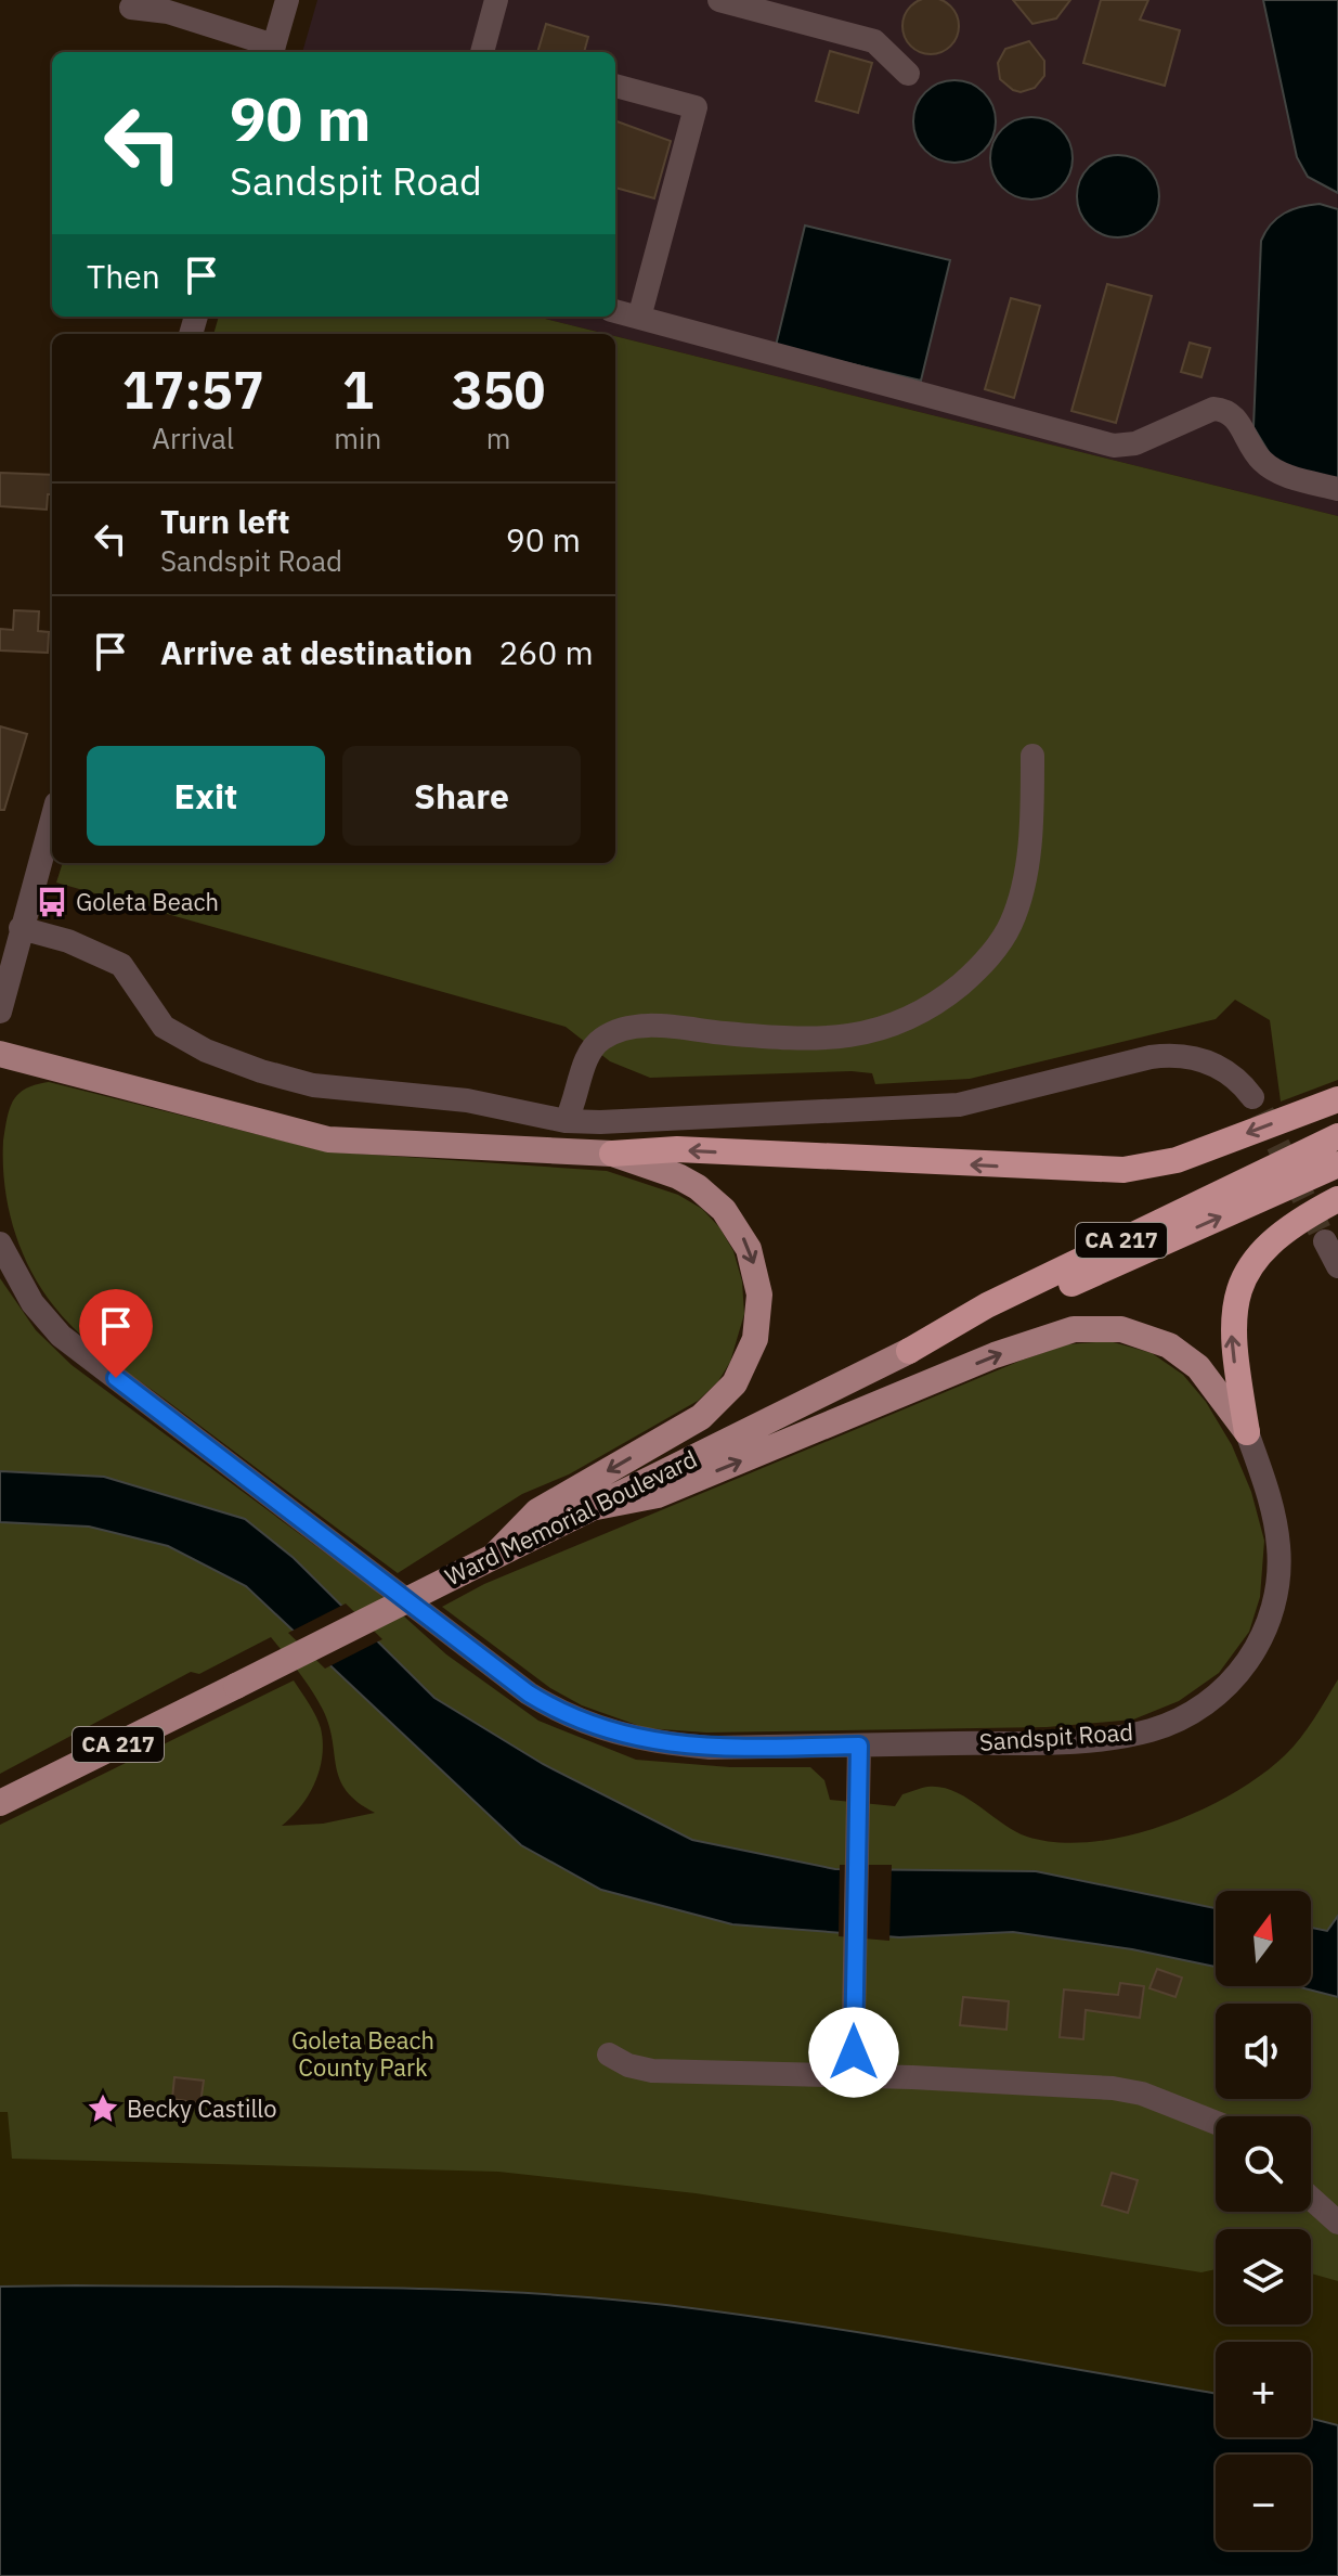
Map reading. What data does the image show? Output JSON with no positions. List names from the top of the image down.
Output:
{
  "streets": {
    "highway": ["CA 217", "Ward Memorial Boulevard"],
    "street": ["Sandspit Road"]
  },
  "parks": ["Goleta Beach County Park"],
  "places": {
    "bus stop": ["Goleta Beach"],
    "place": ["Becky Castillo"]
  },
  "north": "top",
  "page": {
    "turn": ["90 m", "Sandspit Road"],
    "then": "Then",
    "eta": [
      "17:57",
      "Arrival",
      "1",
      "min",
      "350",
      "m"
    ],
    "list": [
      {
        "name": "Turn left",
        "note": "Sandspit Road",
        "value": "90 m"
      },
      {
        "name": "Arrive at destination",
        "value": "260 m"
      }
    ],
    "buttons": ["Exit", "Share"],
    "map_buttons": ["+", "−"]
  }
}
